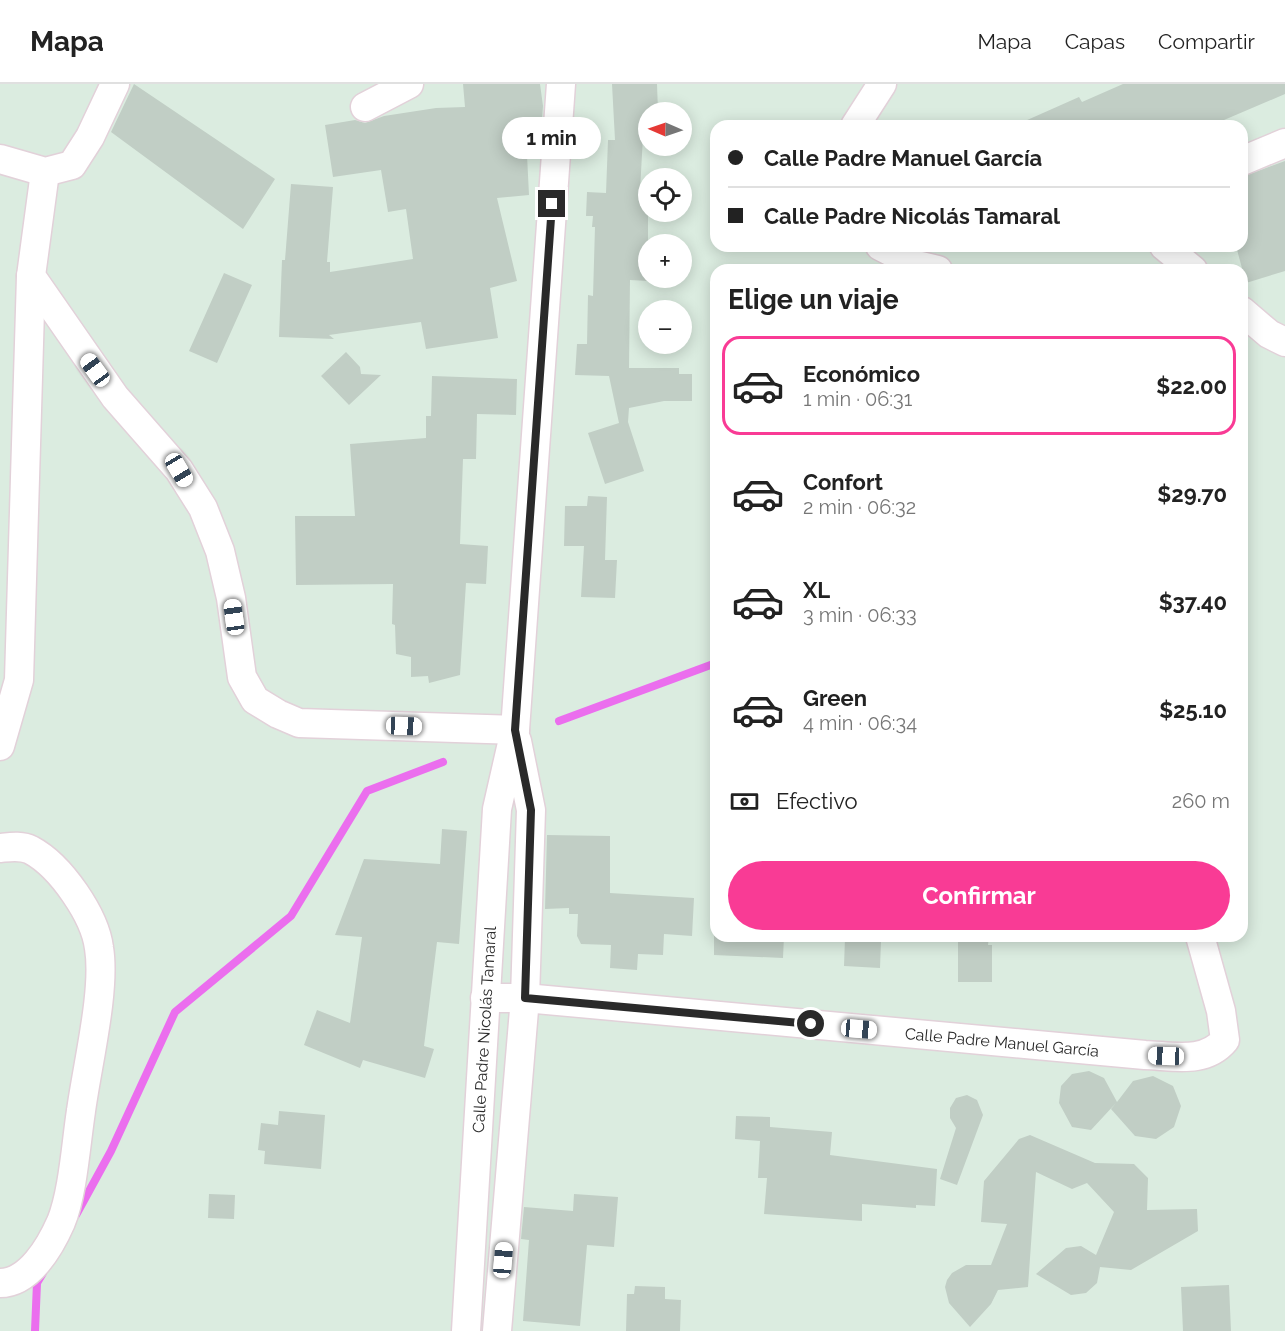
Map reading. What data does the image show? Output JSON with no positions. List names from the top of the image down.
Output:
{
  "streets": {
    "street": ["Calle Padre Nicolás Tamaral", "Calle Padre Manuel García"]
  },
  "crossings": [
    ["Calle Padre Nicolás Tamaral", "Calle Padre Manuel García"]
  ],
  "north": "left",
  "page": {
    "header": "Mapa",
    "nav": ["Mapa", "Capas", "Compartir"],
    "map_buttons": ["+", "−"],
    "bubble": "1 min",
    "banner": ["Calle Padre Manuel García", "Calle Padre Nicolás Tamaral"],
    "heading": "Elige un viaje",
    "list": [
      {
        "name": "Económico",
        "note": "1 min · 06:31",
        "value": "$22.00"
      },
      {
        "name": "Confort",
        "note": "2 min · 06:32",
        "value": "$29.70"
      },
      {
        "name": "XL",
        "note": "3 min · 06:33",
        "value": "$37.40"
      },
      {
        "name": "Green",
        "note": "4 min · 06:34",
        "value": "$25.10"
      }
    ],
    "pay": ["Efectivo", "260 m"],
    "buttons": "Confirmar"
  }
}
